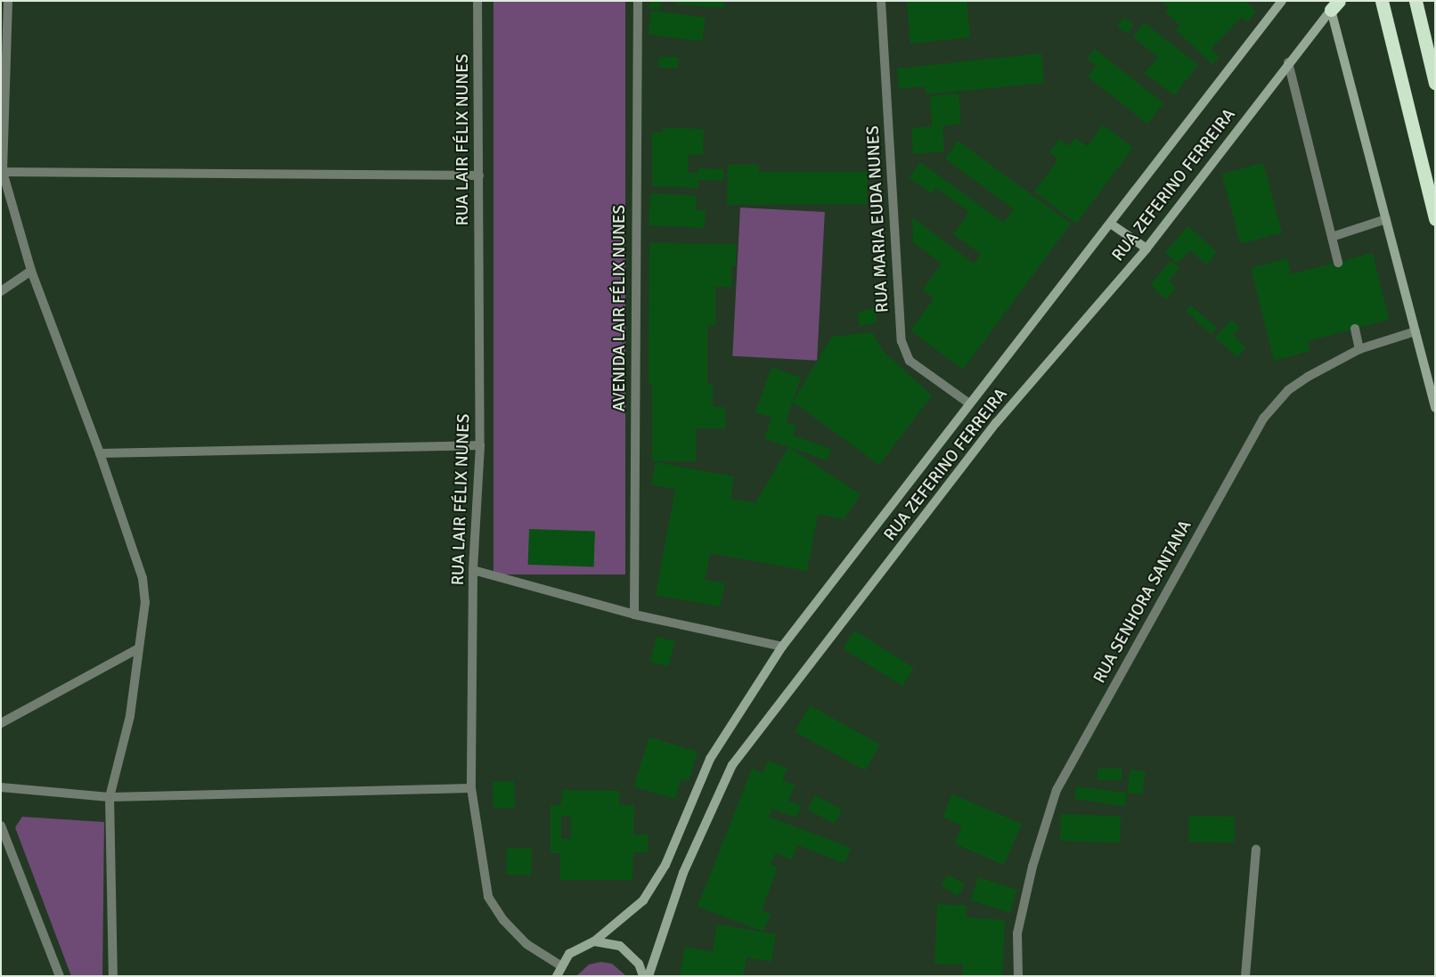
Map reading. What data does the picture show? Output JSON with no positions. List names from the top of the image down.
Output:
{
  "streets": {
    "main road": ["RUA ZEFERINO FERREIRA"],
    "street": [
      "RUA LAIR FÉLIX NUNES",
      "RUA MARIA EUDA NUNES",
      "AVENIDA LAIR FÉLIX NUNES",
      "RUA SENHORA SANTANA"
    ]
  },
  "crossings": [
    ["RUA LAIR FÉLIX NUNES", "RUA ZEFERINO FERREIRA"],
    ["RUA ZEFERINO FERREIRA", "RUA MARIA EUDA NUNES"]
  ]
}
